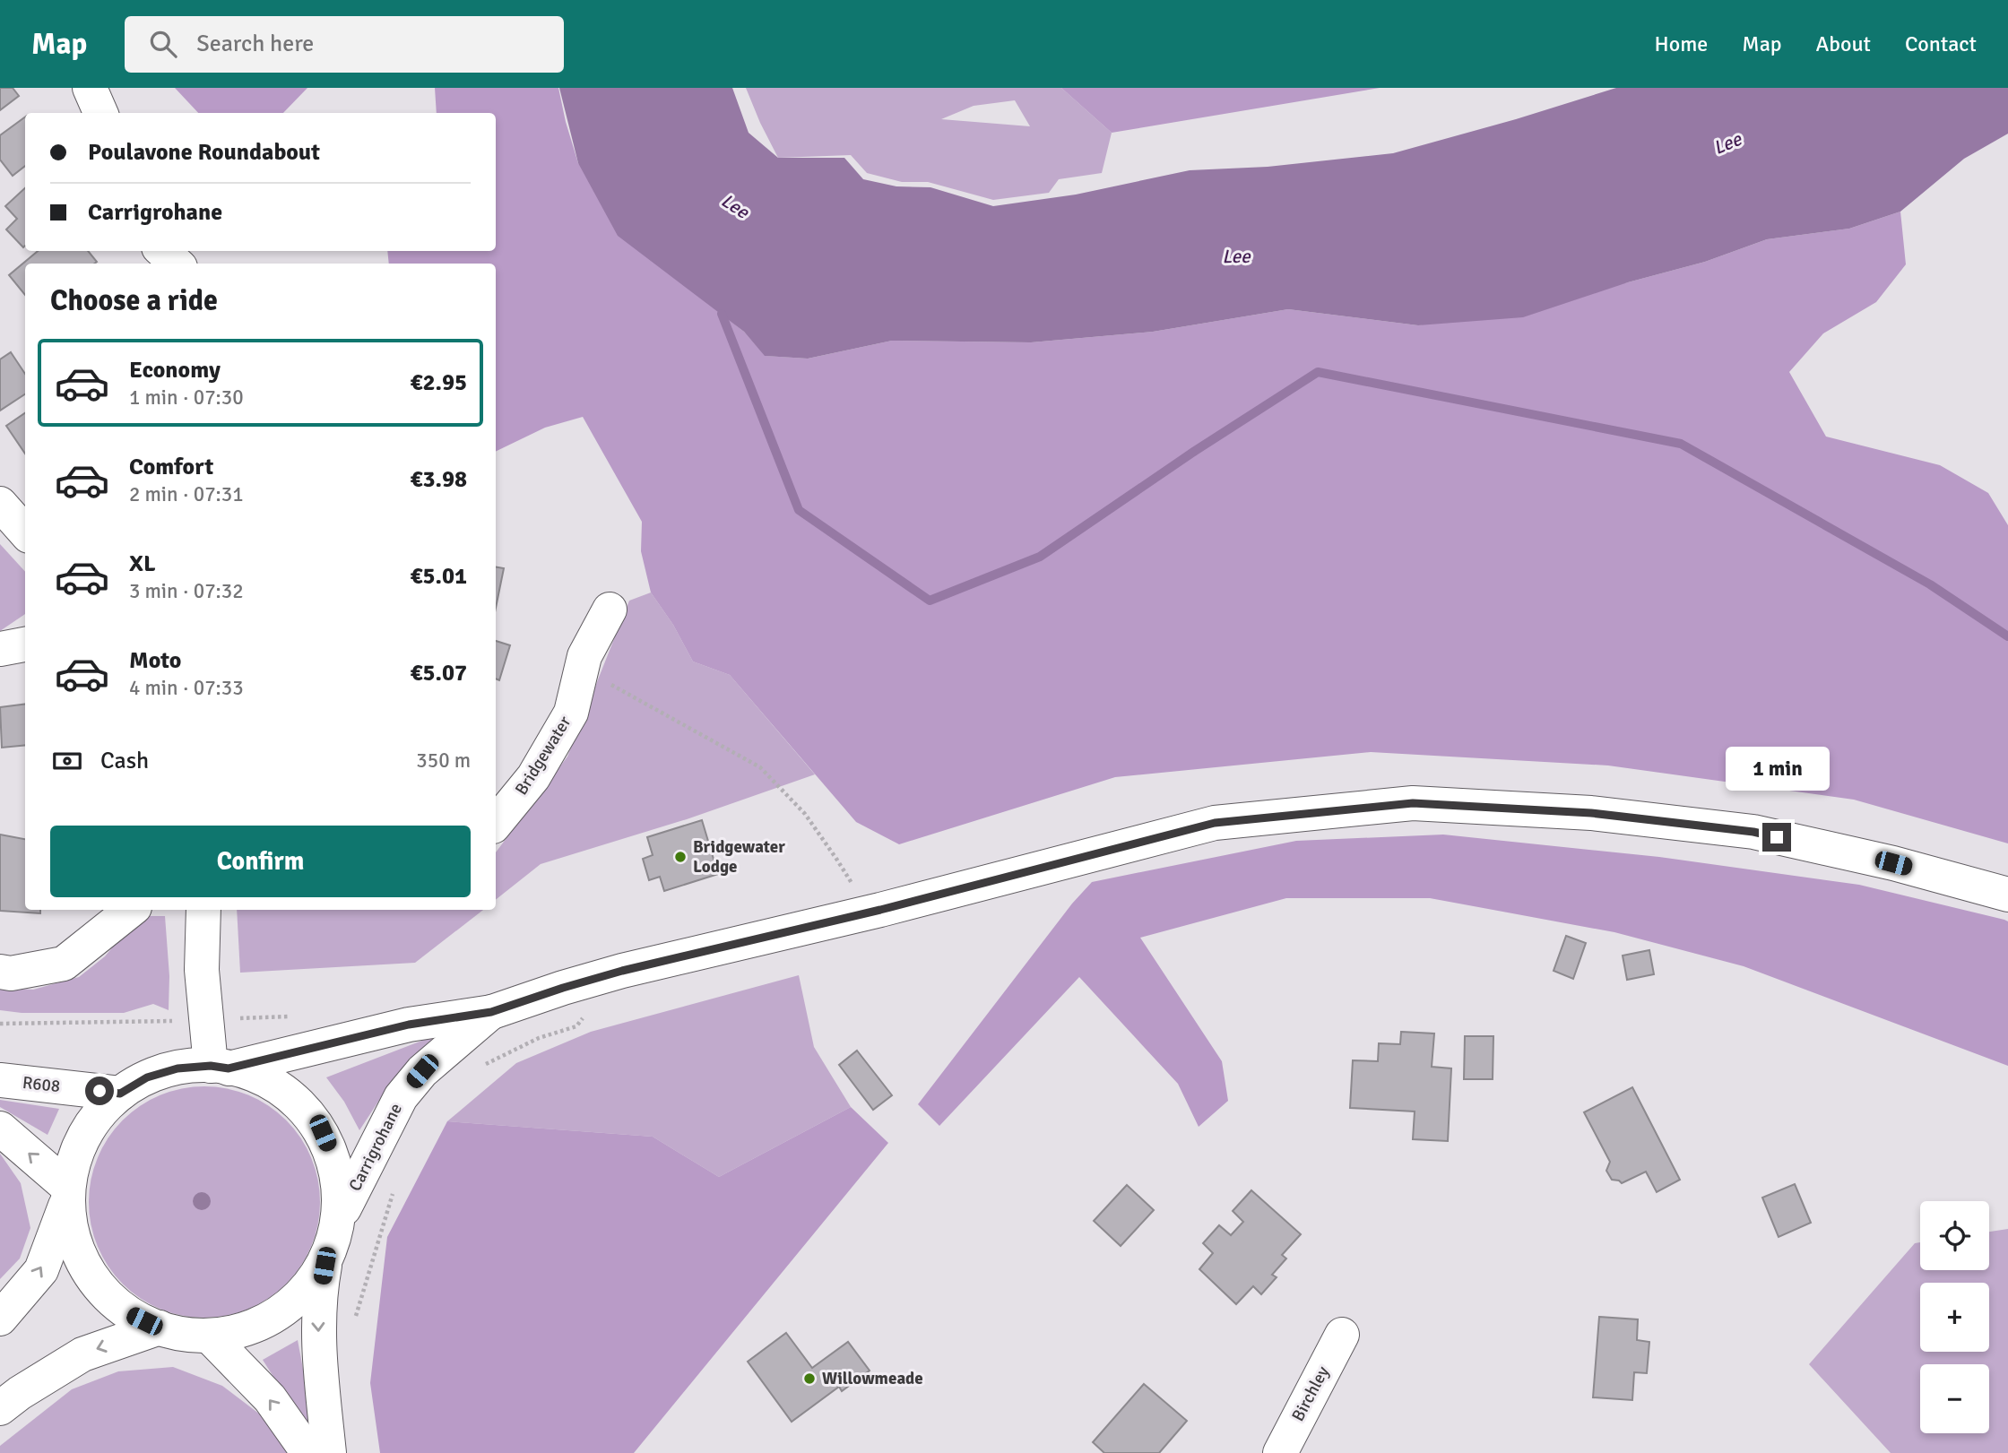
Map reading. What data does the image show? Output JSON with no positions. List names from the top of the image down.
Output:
{
  "streets": {
    "main road": [
      "Bridgewater",
      "R608",
      "Carrigrohane",
      "Birchley"
    ]
  },
  "water": ["Lee"],
  "places": ["Bridgewater Lodge", "Willowmeade"],
  "page": {
    "header": "Map",
    "search": "Search here",
    "nav": [
      "Home",
      "Map",
      "About",
      "Contact"
    ],
    "banner": ["Poulavone Roundabout", "Carrigrohane"],
    "heading": "Choose a ride",
    "list": [
      {
        "name": "Economy",
        "note": "1 min · 07:30",
        "value": "€2.95"
      },
      {
        "name": "Comfort",
        "note": "2 min · 07:31",
        "value": "€3.98"
      },
      {
        "name": "XL",
        "note": "3 min · 07:32",
        "value": "€5.01"
      },
      {
        "name": "Moto",
        "note": "4 min · 07:33",
        "value": "€5.07"
      }
    ],
    "pay": ["Cash", "350 m"],
    "bubble": "1 min",
    "buttons": "Confirm",
    "map_buttons": ["+", "−"]
  }
}
